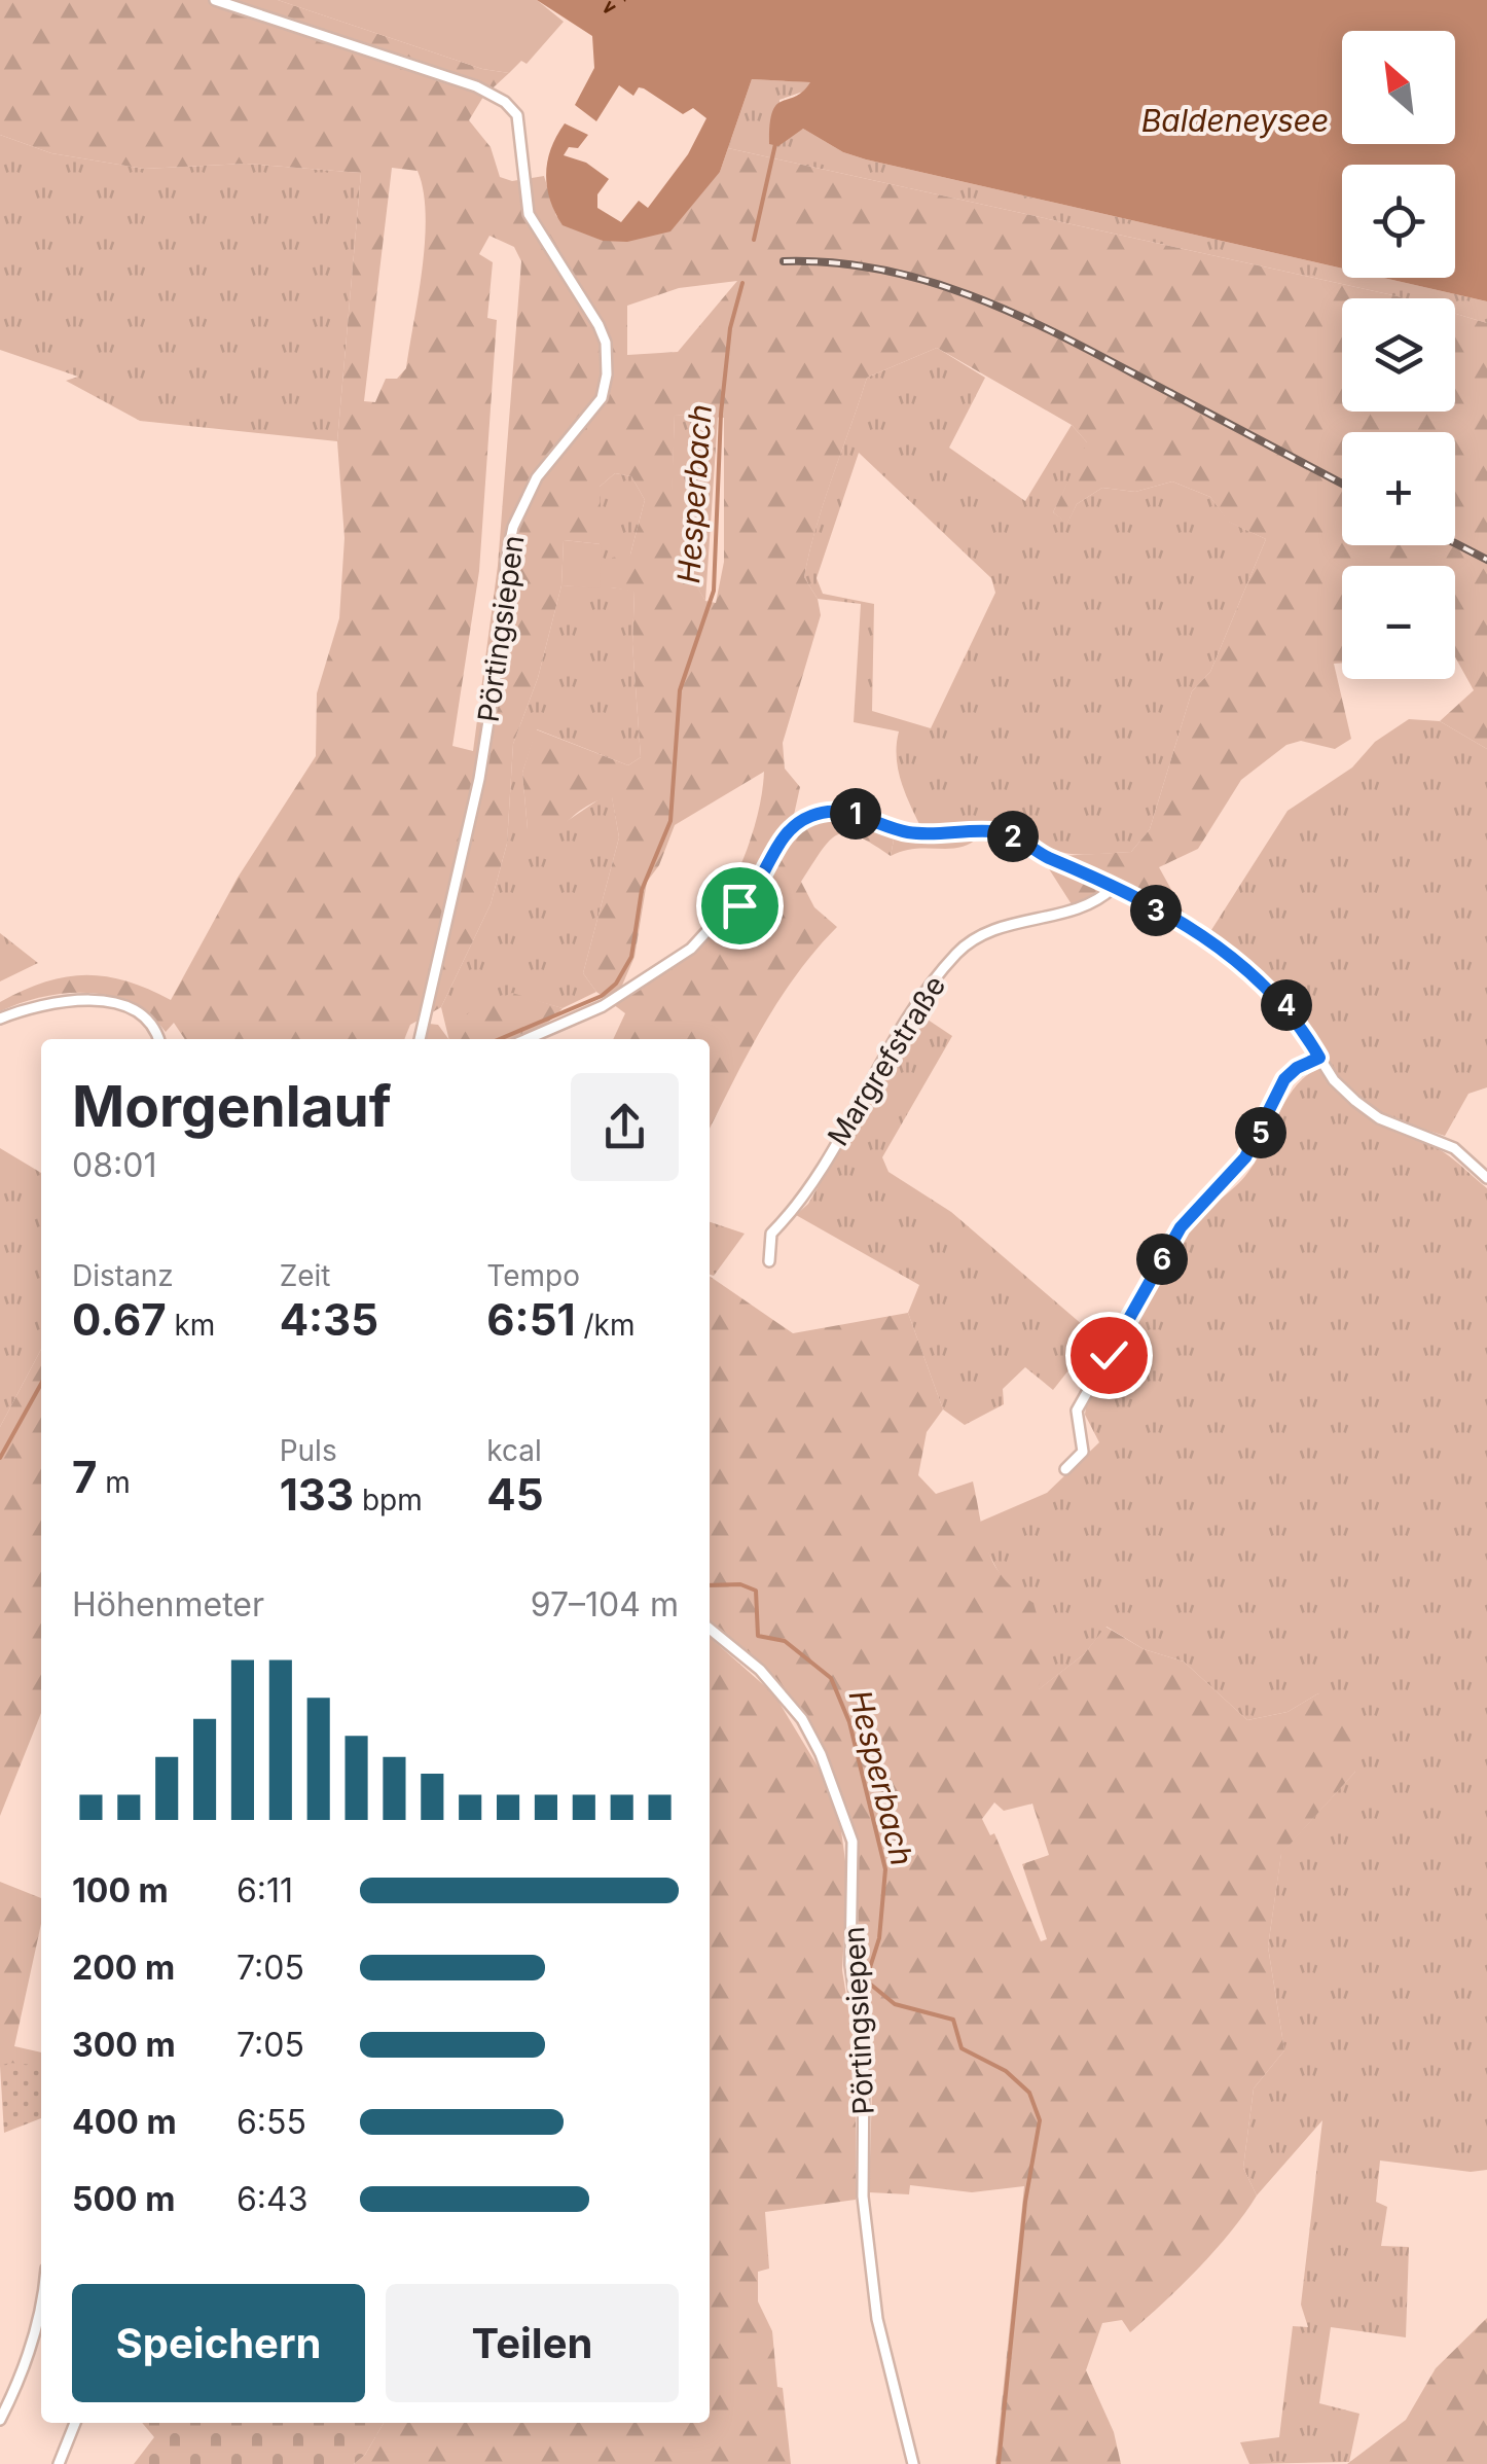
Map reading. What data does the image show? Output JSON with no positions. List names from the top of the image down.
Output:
{
  "streets": {
    "street": ["Pörtingsiepen", "Margrefstraße"]
  },
  "water": ["Baldeneysee", "Hesperbach"],
  "north": "top left",
  "page": {
    "map_buttons": ["+", "−"],
    "pins": [
      "1",
      "2",
      "3",
      "4",
      "5",
      "6"
    ],
    "heading": ["Morgenlauf", "08:01"],
    "stats": [
      ["Distanz", "0.67 km"],
      ["Zeit", "4:35"],
      ["Tempo", "6:51 /km"],
      ["7 m"],
      ["Puls", "133 bpm"],
      ["kcal", "45"]
    ],
    "chart": ["Höhenmeter", "97–104 m"],
    "list": [
      {
        "name": "100 m",
        "note": "6:11"
      },
      {
        "name": "200 m",
        "note": "7:05"
      },
      {
        "name": "300 m",
        "note": "7:05"
      },
      {
        "name": "400 m",
        "note": "6:55"
      },
      {
        "name": "500 m",
        "note": "6:43"
      }
    ],
    "buttons": ["Speichern", "Teilen"]
  }
}
